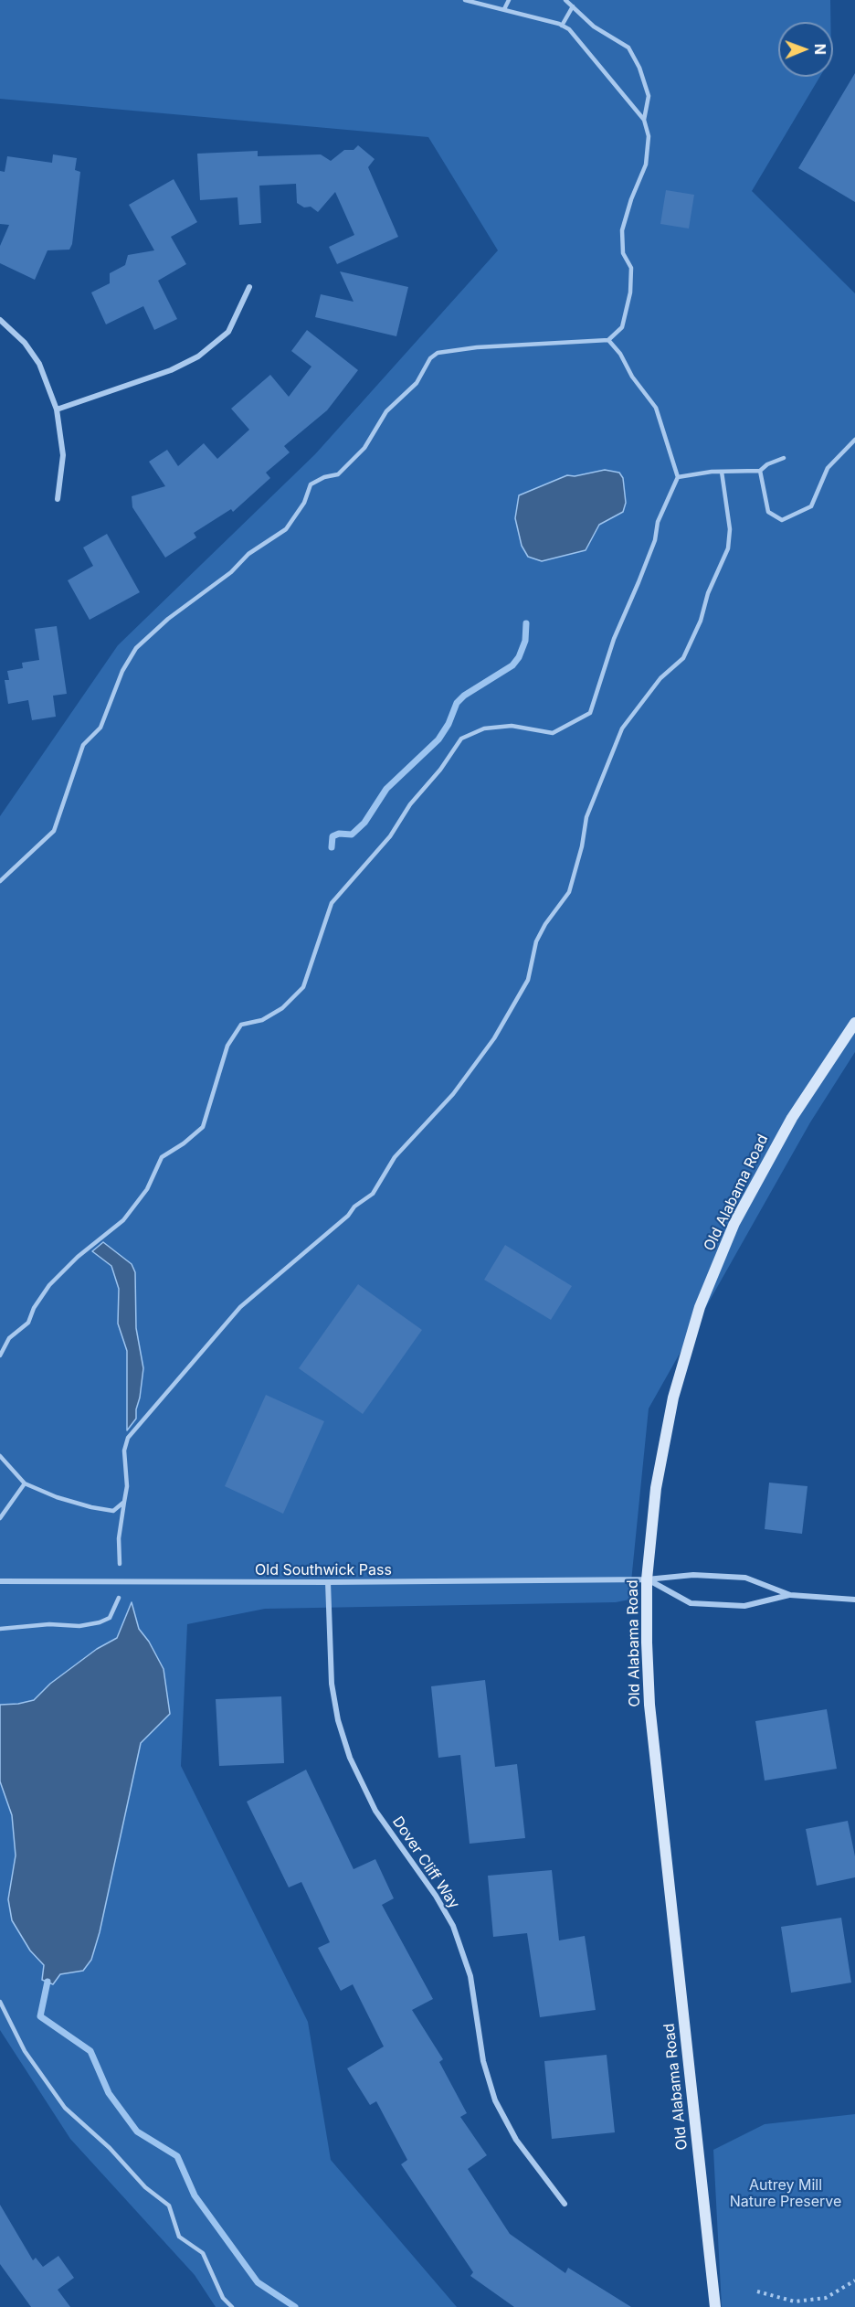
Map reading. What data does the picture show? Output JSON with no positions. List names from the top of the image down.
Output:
{
  "streets": {
    "main road": ["Old Alabama Road"],
    "street": ["Old Southwick Pass", "Dover Cliff Way"]
  },
  "crossings": [
    ["Old Alabama Road", "Old Southwick Pass"],
    ["Old Southwick Pass", "Dover Cliff Way"]
  ],
  "parks": ["Autrey Mill Nature Preserve"],
  "north": "right"
}
